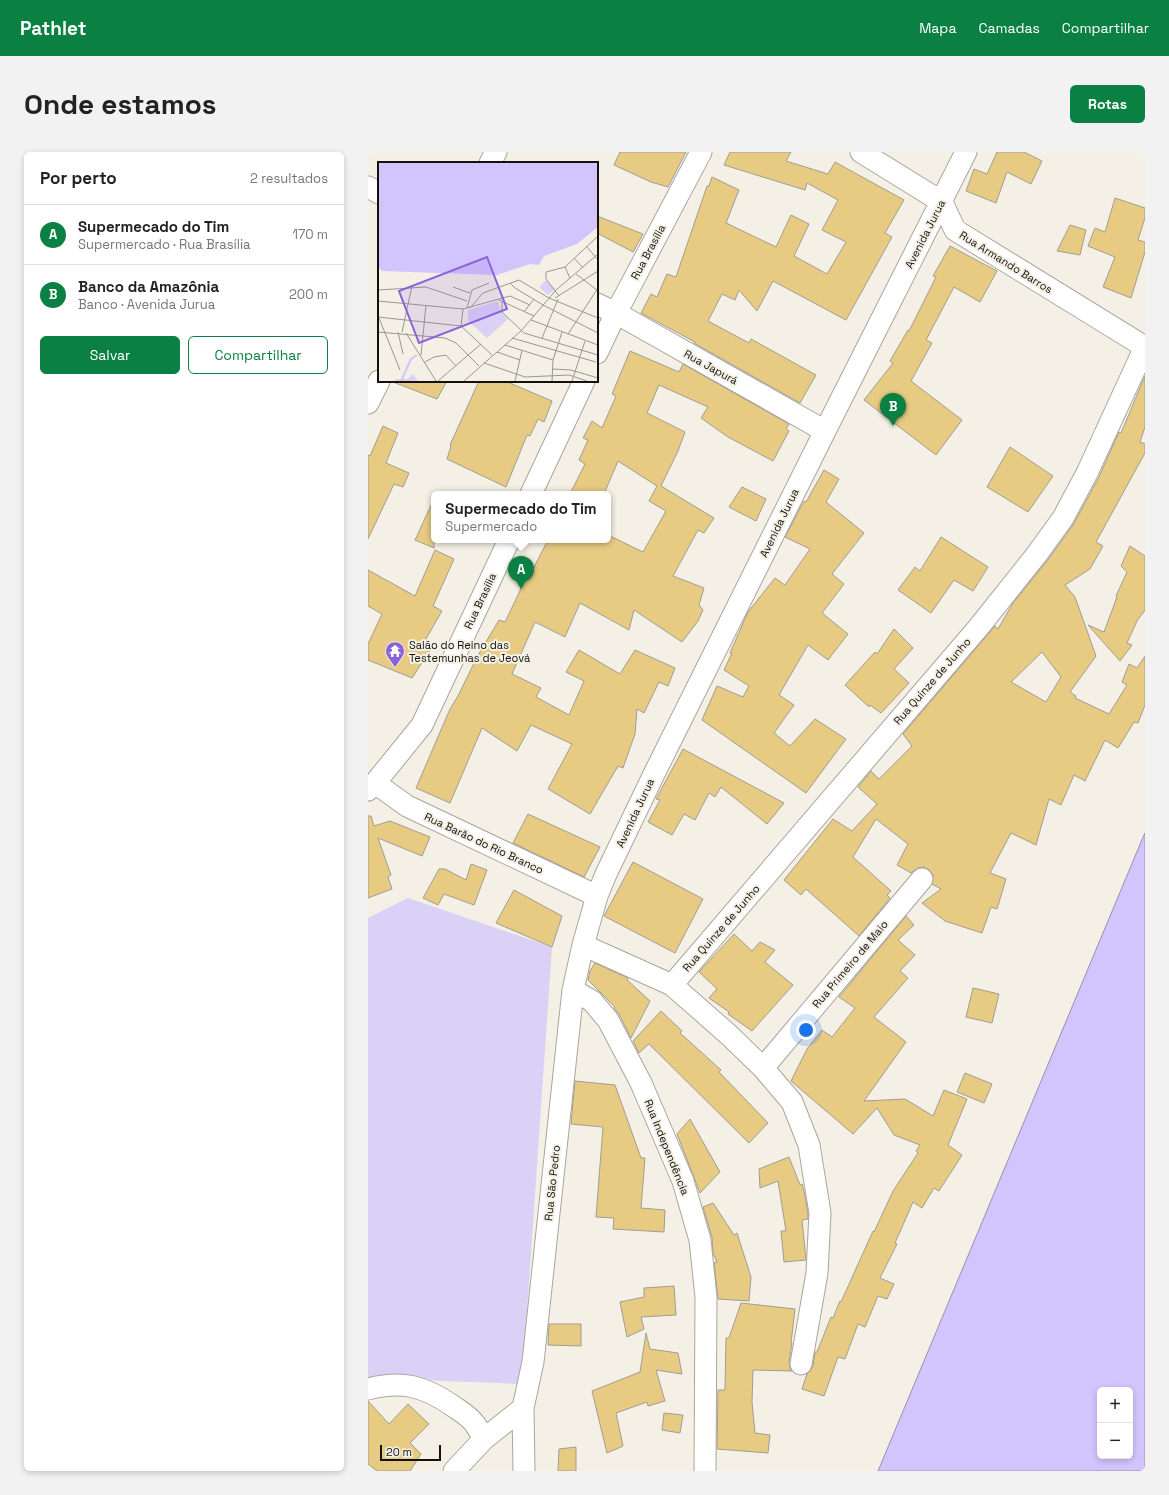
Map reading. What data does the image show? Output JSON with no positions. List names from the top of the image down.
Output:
{
  "streets": {
    "street": [
      "Avenida Jurua",
      "Rua Brasília",
      "Rua Armando Barros",
      "Rua Japurá",
      "Rua Quinze de Junho",
      "Rua Barão do Rio Branco",
      "Rua Primeiro de Maio",
      "Rua Independência",
      "Rua São Pedro"
    ]
  },
  "crossings": [
    ["Avenida Jurua", "Rua Armando Barros"],
    ["Avenida Jurua", "Rua Japurá"],
    ["Avenida Jurua", "Rua Barão do Rio Branco"],
    ["Avenida Jurua", "Rua São Pedro"],
    ["Rua Brasília", "Rua Japurá"],
    ["Rua Brasília", "Rua Barão do Rio Branco"],
    ["Rua Armando Barros", "Rua Quinze de Junho"],
    ["Rua Barão do Rio Branco", "Rua São Pedro"],
    ["Rua Independência", "Rua São Pedro"]
  ],
  "places": {
    "temple": ["Salão do Reino das Testemunhas de Jeová"]
  },
  "scale_bar": "20 m",
  "page": {
    "header": "Pathlet",
    "nav": ["Mapa", "Camadas", "Compartilhar"],
    "buttons": [
      "Rotas",
      ["Salvar", "Compartilhar"]
    ],
    "title": "Onde estamos",
    "heading": ["Por perto", "2 resultados"],
    "list": [
      {
        "mark": "A",
        "name": "Supermecado do Tim",
        "note": "Supermercado · Rua Brasília",
        "value": "170 m"
      },
      {
        "mark": "B",
        "name": "Banco da Amazônia",
        "note": "Banco · Avenida Jurua",
        "value": "200 m"
      }
    ],
    "pins": ["B", "A"],
    "popup": ["Supermecado do Tim", "Supermercado"],
    "map_buttons": ["+", "−"],
    "scale": "20 m"
  }
}
